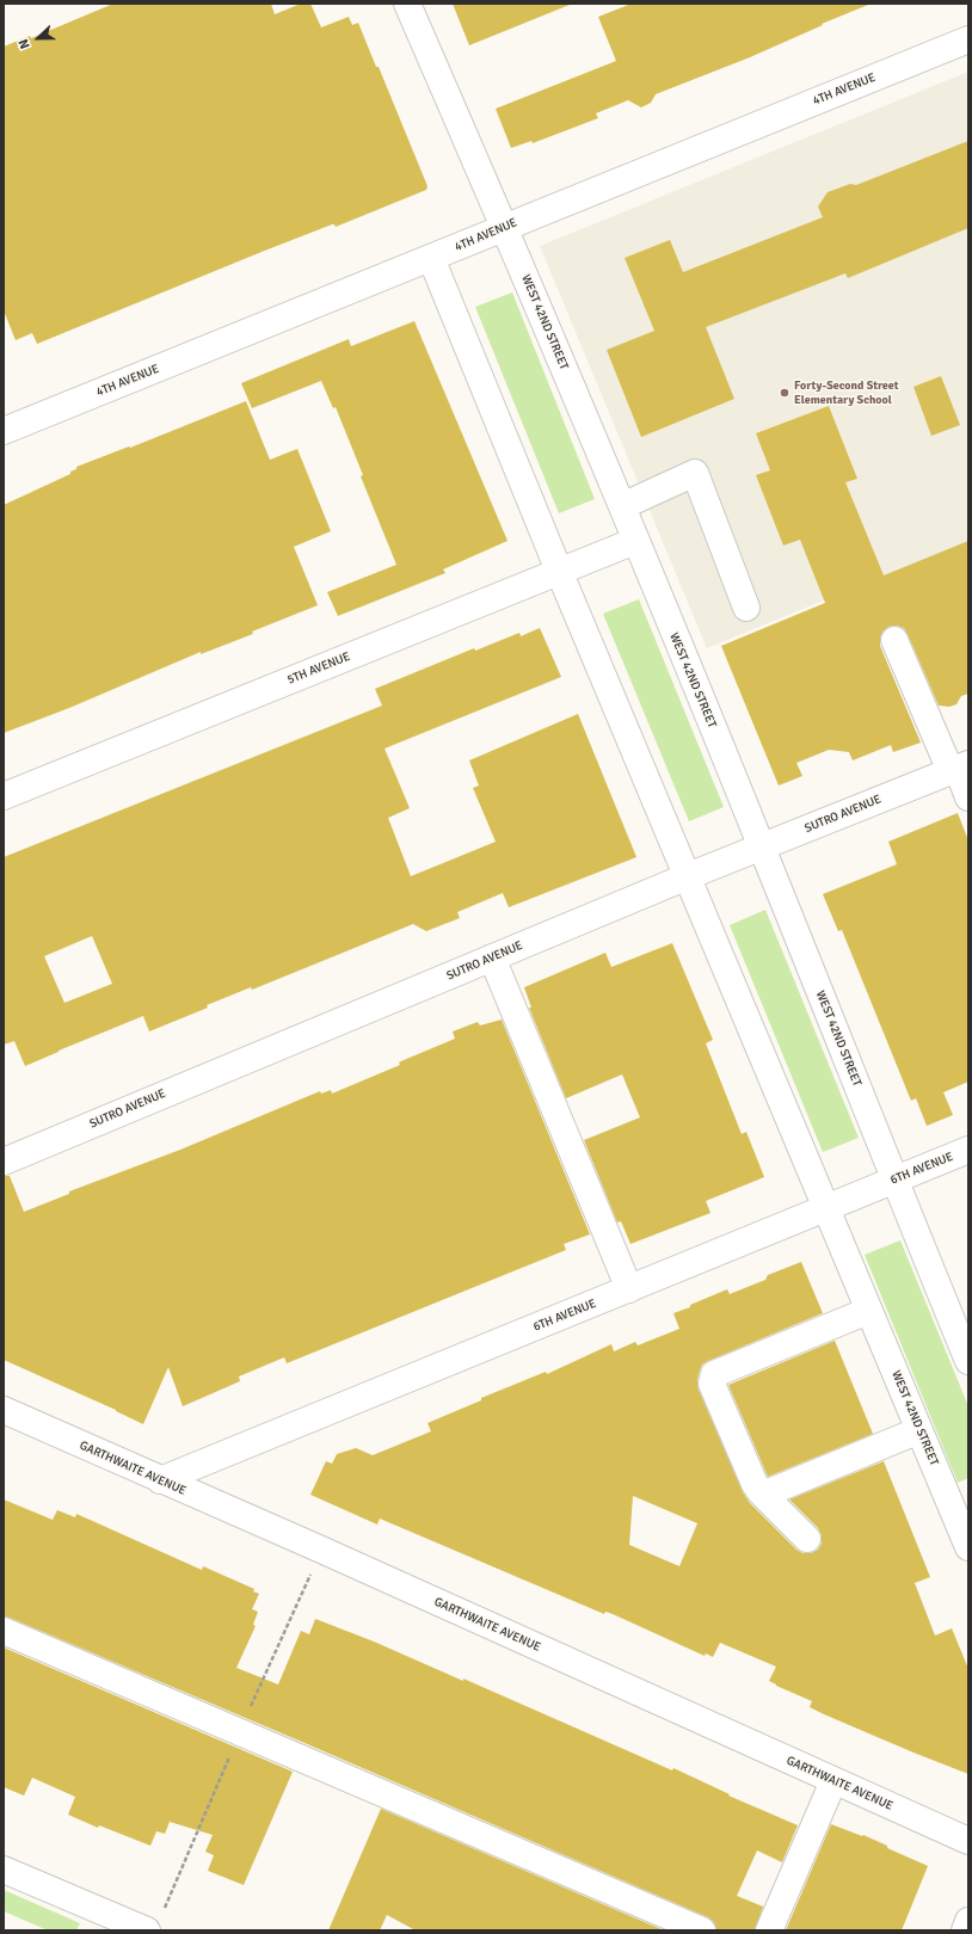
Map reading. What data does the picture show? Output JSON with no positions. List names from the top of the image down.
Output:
{
  "streets": {
    "street": [
      "4TH AVENUE",
      "WEST 42ND STREET",
      "5TH AVENUE",
      "SUTRO AVENUE",
      "6TH AVENUE",
      "GARTHWAITE AVENUE"
    ]
  },
  "crossings": [
    ["4TH AVENUE", "WEST 42ND STREET"],
    ["WEST 42ND STREET", "5TH AVENUE"],
    ["WEST 42ND STREET", "SUTRO AVENUE"],
    ["WEST 42ND STREET", "6TH AVENUE"],
    ["6TH AVENUE", "GARTHWAITE AVENUE"]
  ],
  "places": ["Forty-Second Street Elementary School"],
  "north": "left"
}
